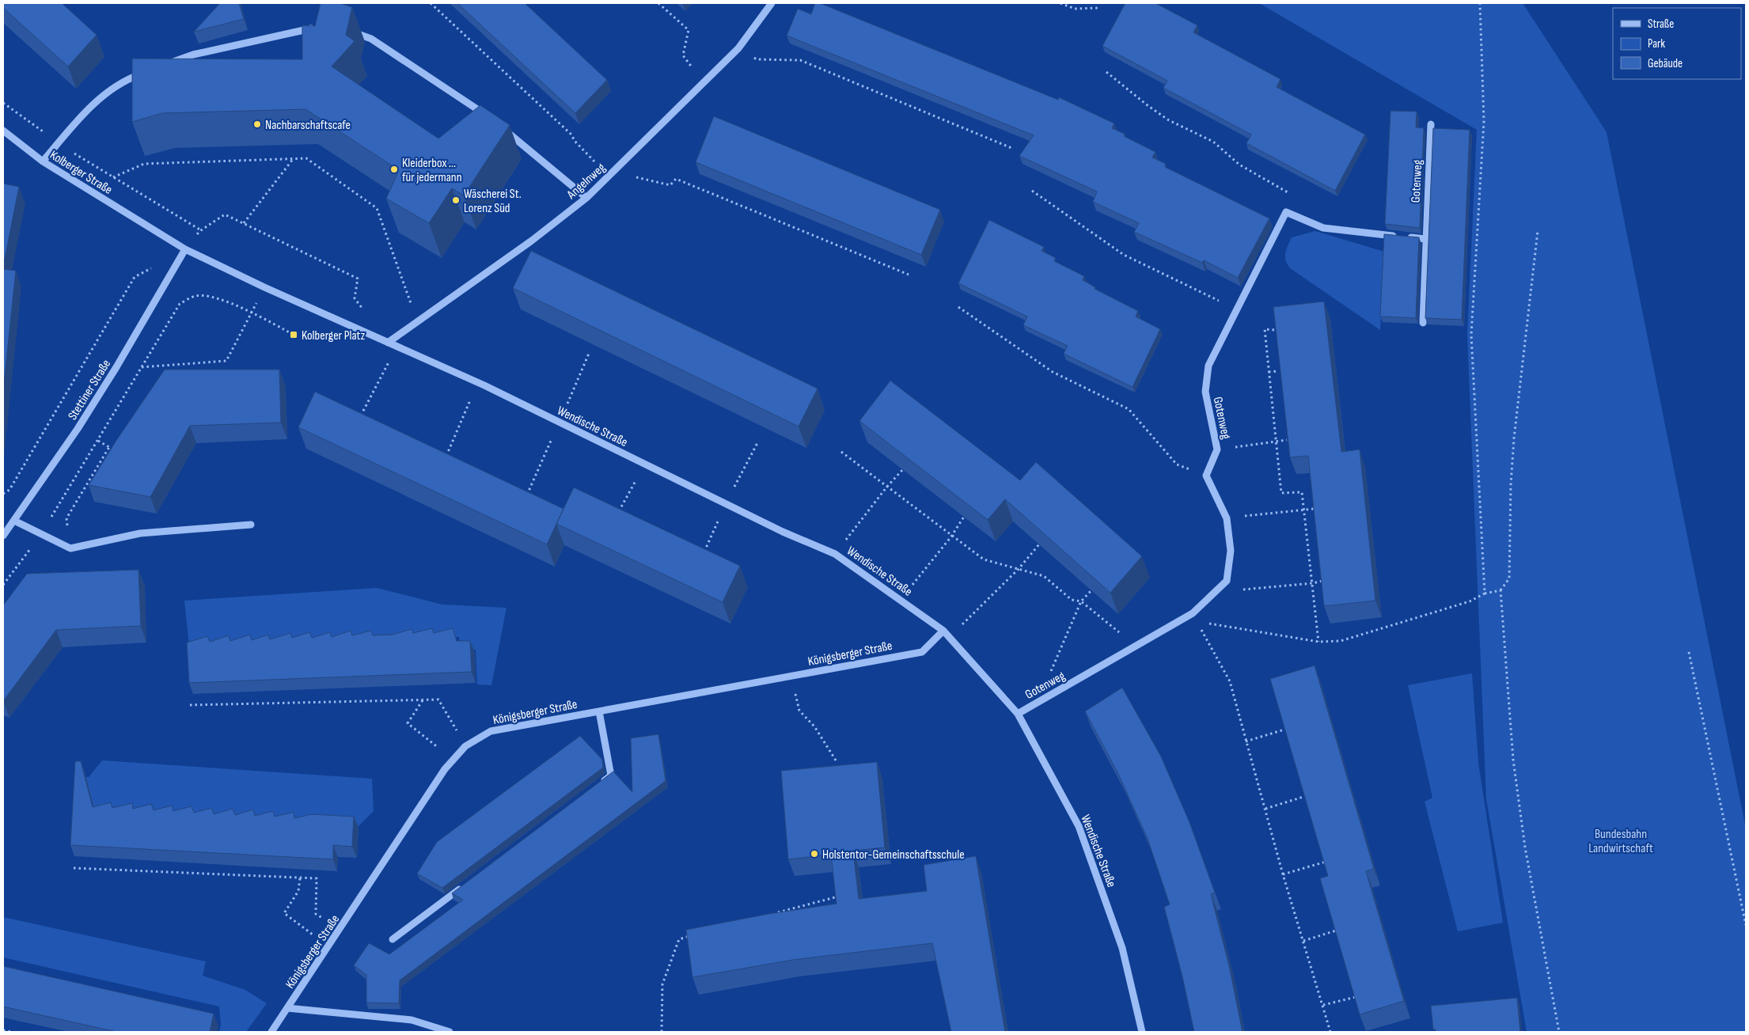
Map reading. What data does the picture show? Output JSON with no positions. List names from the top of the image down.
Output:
{
  "streets": {
    "street": [
      "Kolberger Straße",
      "Angelnweg",
      "Gotenweg",
      "Stettiner Straße",
      "Wendische Straße",
      "Königsberger Straße"
    ]
  },
  "crossings": [
    ["Kolberger Straße", "Stettiner Straße"],
    ["Angelnweg", "Wendische Straße"],
    ["Gotenweg", "Wendische Straße"],
    ["Wendische Straße", "Königsberger Straße"]
  ],
  "parks": ["Bundesbahn Landwirtschaft"],
  "places": {
    "other": [
      "Nachbarschaftscafe",
      "Kleiderbox ... für jedermann",
      "Wäscherei St. Lorenz Süd",
      "Holstentor-Gemeinschaftsschule"
    ],
    "transit": ["Kolberger Platz"]
  },
  "legend": ["Straße", "Park", "Gebäude"]
}
